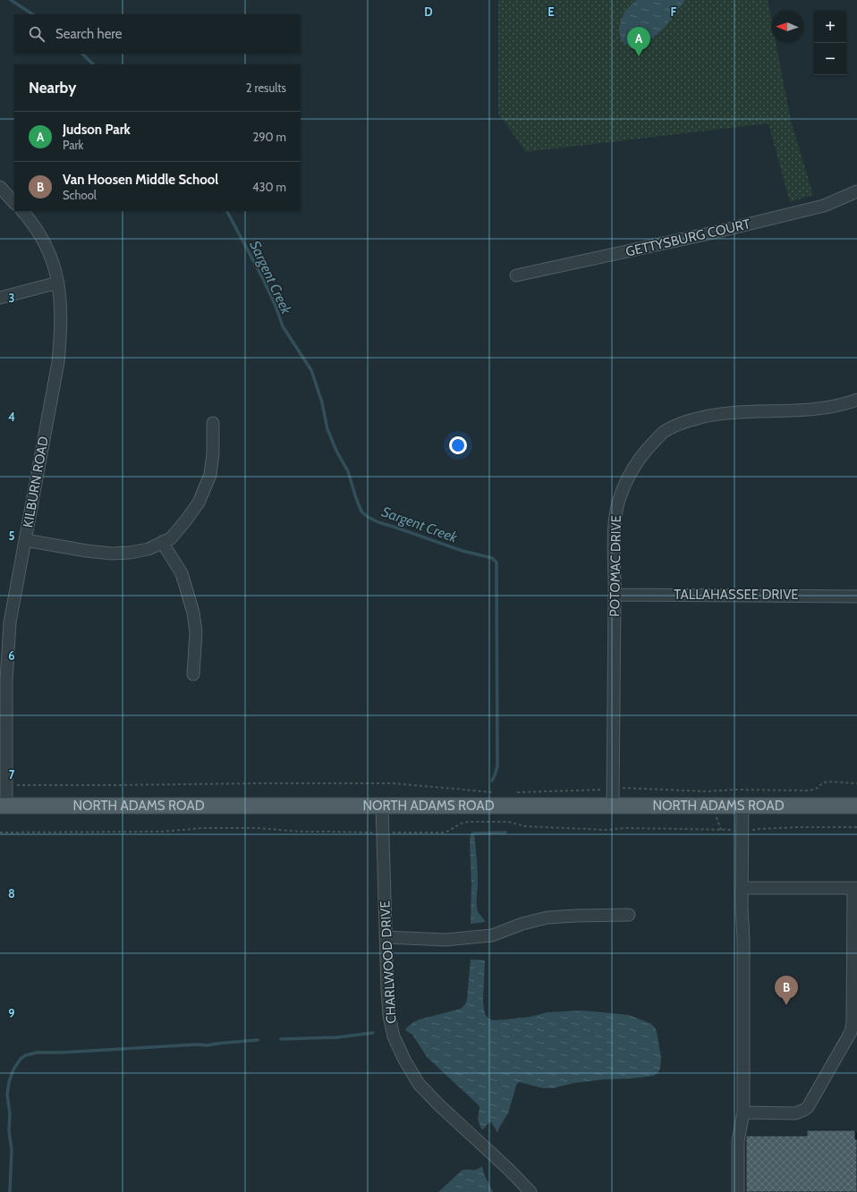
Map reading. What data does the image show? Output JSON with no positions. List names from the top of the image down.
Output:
{
  "streets": {
    "main road": ["NORTH ADAMS ROAD"],
    "street": [
      "GETTYSBURG COURT",
      "KILBURN ROAD",
      "POTOMAC DRIVE",
      "TALLAHASSEE DRIVE",
      "CHARLWOOD DRIVE"
    ]
  },
  "crossings": [
    ["KILBURN ROAD", "NORTH ADAMS ROAD"],
    ["POTOMAC DRIVE", "TALLAHASSEE DRIVE"],
    ["POTOMAC DRIVE", "NORTH ADAMS ROAD"],
    ["NORTH ADAMS ROAD", "CHARLWOOD DRIVE"]
  ],
  "water": ["Sargent Creek"],
  "north": "left",
  "page": {
    "map_buttons": ["+", "−"],
    "search": "Search here",
    "pins": ["A", "B"],
    "heading": ["Nearby", "2 results"],
    "list": [
      {
        "mark": "A",
        "name": "Judson Park",
        "note": "Park",
        "value": "290 m"
      },
      {
        "mark": "B",
        "name": "Van Hoosen Middle School",
        "note": "School",
        "value": "430 m"
      }
    ]
  },
  "grid": {
    "columns": ["D", "E", "F"],
    "rows": [
      "3",
      "4",
      "5",
      "6",
      "7",
      "8",
      "9"
    ]
  }
}
